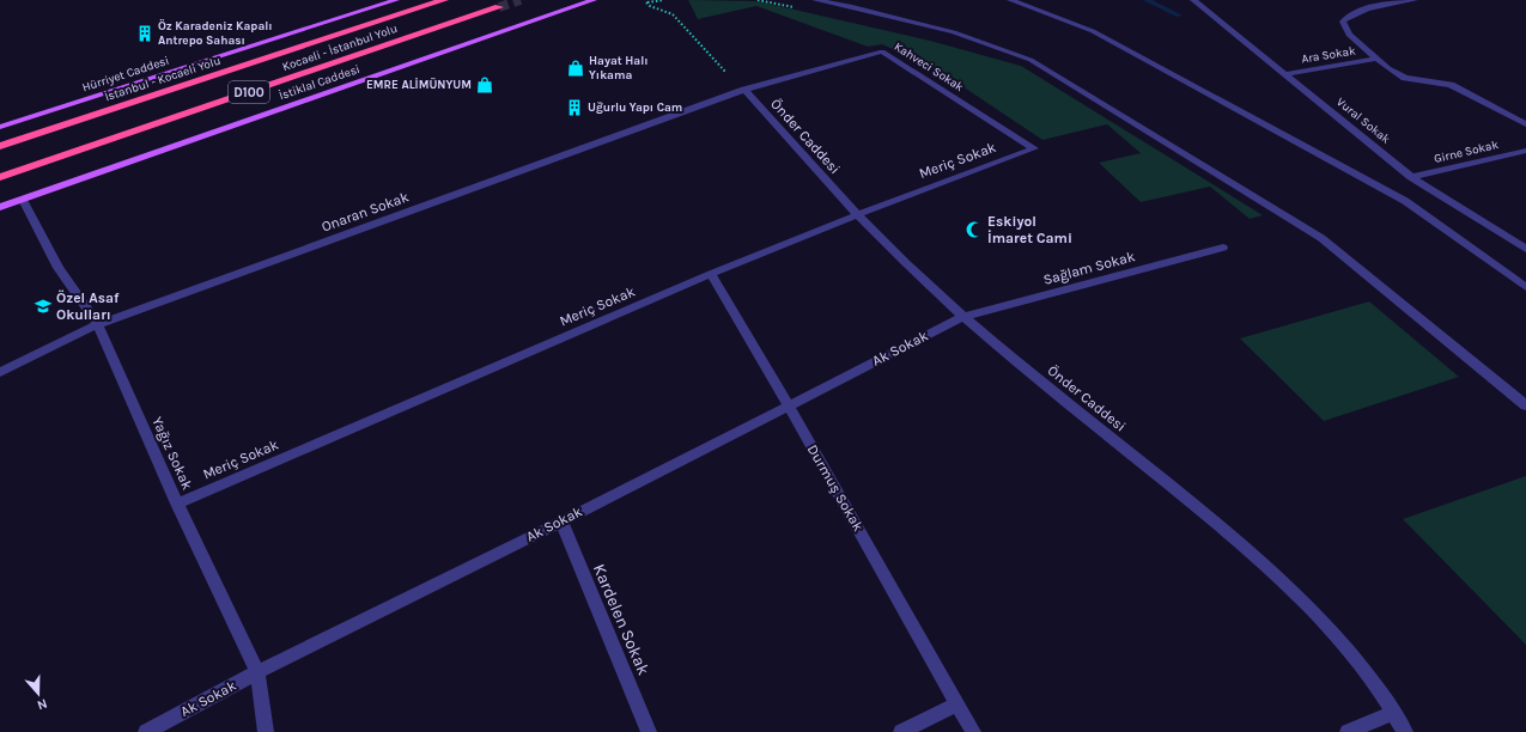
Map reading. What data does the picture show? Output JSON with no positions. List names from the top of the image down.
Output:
{
  "streets": {
    "highway": ["Kocaeli - İstanbul Yolu", "İstanbul - Kocaeli Yolu", "D100"],
    "main road": ["Hürriyet Caddesi", "İstiklal Caddesi"],
    "street": [
      "Ara Sokak",
      "Kahveci Sokak",
      "Vural Sokak",
      "Önder Caddesi",
      "Girne Sokak",
      "Meriç Sokak",
      "Onaran Sokak",
      "Sağlam Sokak",
      "Ak Sokak",
      "Yağız Sokak",
      "Durmuş Sokak",
      "Kardelen Sokak"
    ]
  },
  "crossings": [
    ["Ara Sokak", "Vural Sokak"],
    ["Kahveci Sokak", "Önder Caddesi"],
    ["Kahveci Sokak", "Meriç Sokak"],
    ["Kahveci Sokak", "Onaran Sokak"],
    ["İstiklal Caddesi", "Yağız Sokak"],
    ["Vural Sokak", "Girne Sokak"],
    ["Önder Caddesi", "Meriç Sokak"],
    ["Önder Caddesi", "Onaran Sokak"],
    ["Önder Caddesi", "Sağlam Sokak"],
    ["Önder Caddesi", "Ak Sokak"],
    ["Meriç Sokak", "Yağız Sokak"],
    ["Meriç Sokak", "Durmuş Sokak"],
    ["Onaran Sokak", "Yağız Sokak"],
    ["Sağlam Sokak", "Ak Sokak"],
    ["Ak Sokak", "Yağız Sokak"],
    ["Ak Sokak", "Durmuş Sokak"],
    ["Ak Sokak", "Kardelen Sokak"]
  ],
  "places": {
    "building": ["Öz Karadeniz Kapalı Antrepo Sahası", "Uğurlu Yapı Cam"],
    "shop": ["Hayat Halı Yıkama", "EMRE ALİMÜNYUM"],
    "mosque": ["Eskiyol İmaret Cami"],
    "school or university": ["Özel Asaf Okulları"]
  },
  "north": "bottom"
}
